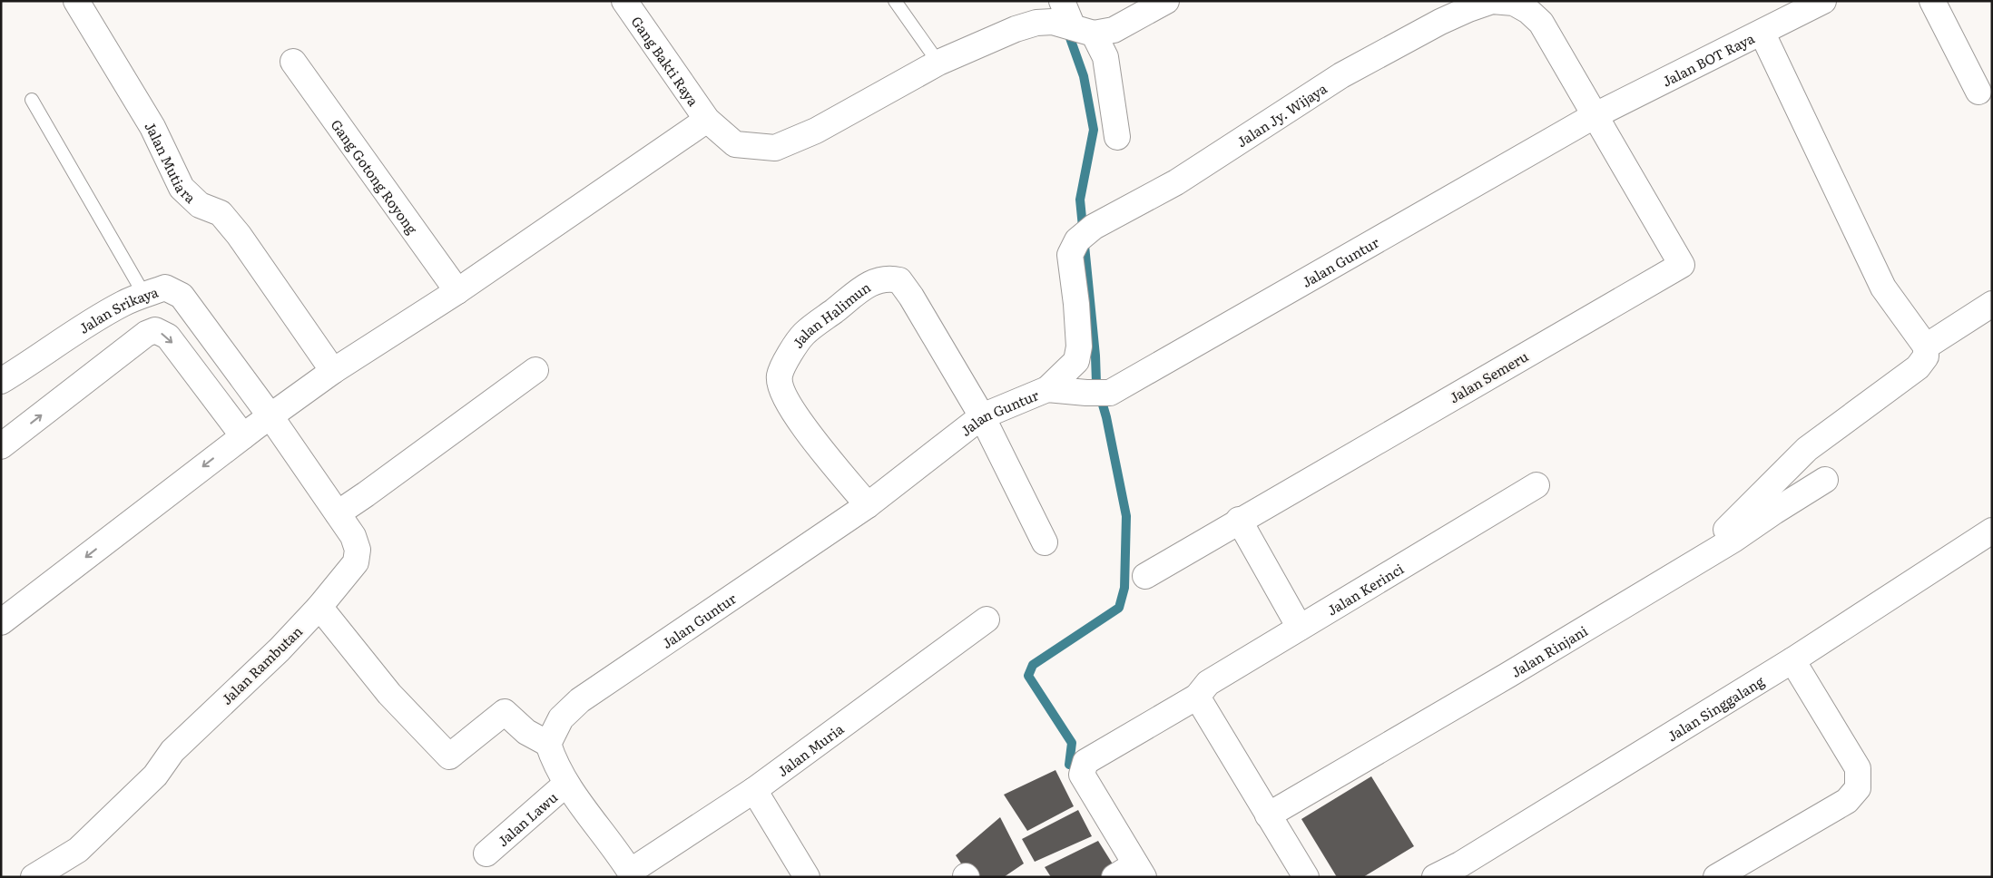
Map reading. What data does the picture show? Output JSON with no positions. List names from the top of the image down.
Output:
{
  "streets": {
    "street": [
      "Jalan BOT Raya",
      "Gang Bakti Raya",
      "Jalan Jy. Wijaya",
      "Jalan Mutiara",
      "Gang Gotong Royong",
      "Jalan Guntur",
      "Jalan Srikaya",
      "Jalan Halimun",
      "Jalan Semeru",
      "Jalan Kerinci",
      "Jalan Rinjani",
      "Jalan Rambutan",
      "Jalan Singgalang",
      "Jalan Muria",
      "Jalan Lawu"
    ]
  },
  "crossings": [
    ["Jalan BOT Raya", "Jalan Jy. Wijaya"],
    ["Jalan BOT Raya", "Jalan Guntur"],
    ["Jalan BOT Raya", "Jalan Semeru"],
    ["Jalan Jy. Wijaya", "Jalan Guntur"],
    ["Jalan Jy. Wijaya", "Jalan Semeru"],
    ["Jalan Guntur", "Jalan Halimun"],
    ["Jalan Guntur", "Jalan Semeru"],
    ["Jalan Srikaya", "Jalan Rambutan"]
  ]
}
